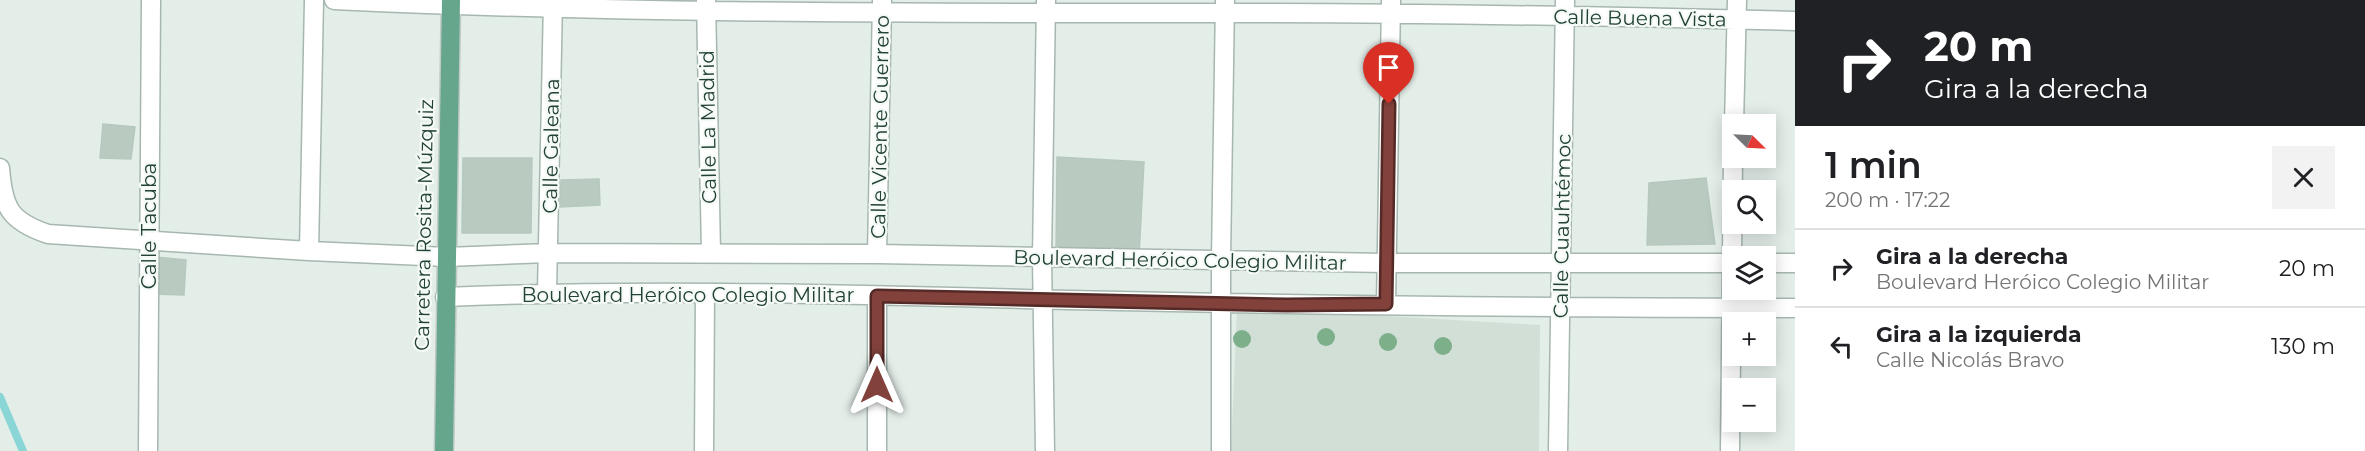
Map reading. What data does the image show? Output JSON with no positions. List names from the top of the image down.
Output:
{
  "streets": {
    "main road": ["Carretera Rosita-Múzquiz"],
    "street": [
      "Calle Buena Vista",
      "Calle La Madrid",
      "Calle Vicente Guerrero",
      "Calle Galeana",
      "Calle Tacuba",
      "Calle Cuauhtémoc",
      "Boulevard Heróico Colegio Militar"
    ]
  },
  "crossings": [
    ["Calle Buena Vista", "Calle La Madrid"],
    ["Calle Buena Vista", "Calle Vicente Guerrero"],
    ["Calle Buena Vista", "Calle Galeana"],
    ["Calle Buena Vista", "Carretera Rosita-Múzquiz"],
    ["Calle Buena Vista", "Calle Cuauhtémoc"],
    ["Calle La Madrid", "Boulevard Heróico Colegio Militar"],
    ["Calle Vicente Guerrero", "Boulevard Heróico Colegio Militar"],
    ["Calle Galeana", "Boulevard Heróico Colegio Militar"],
    ["Carretera Rosita-Múzquiz", "Boulevard Heróico Colegio Militar"],
    ["Calle Tacuba", "Boulevard Heróico Colegio Militar"],
    ["Calle Cuauhtémoc", "Boulevard Heróico Colegio Militar"]
  ],
  "north": "bottom right",
  "page": {
    "turn": ["20 m", "Gira a la derecha"],
    "map_buttons": ["+", "−"],
    "heading": ["1 min", "200 m · 17:22"],
    "list": [
      {
        "name": "Gira a la derecha",
        "note": "Boulevard Heróico Colegio Militar",
        "value": "20 m"
      },
      {
        "name": "Gira a la izquierda",
        "note": "Calle Nicolás Bravo",
        "value": "130 m"
      }
    ]
  }
}
